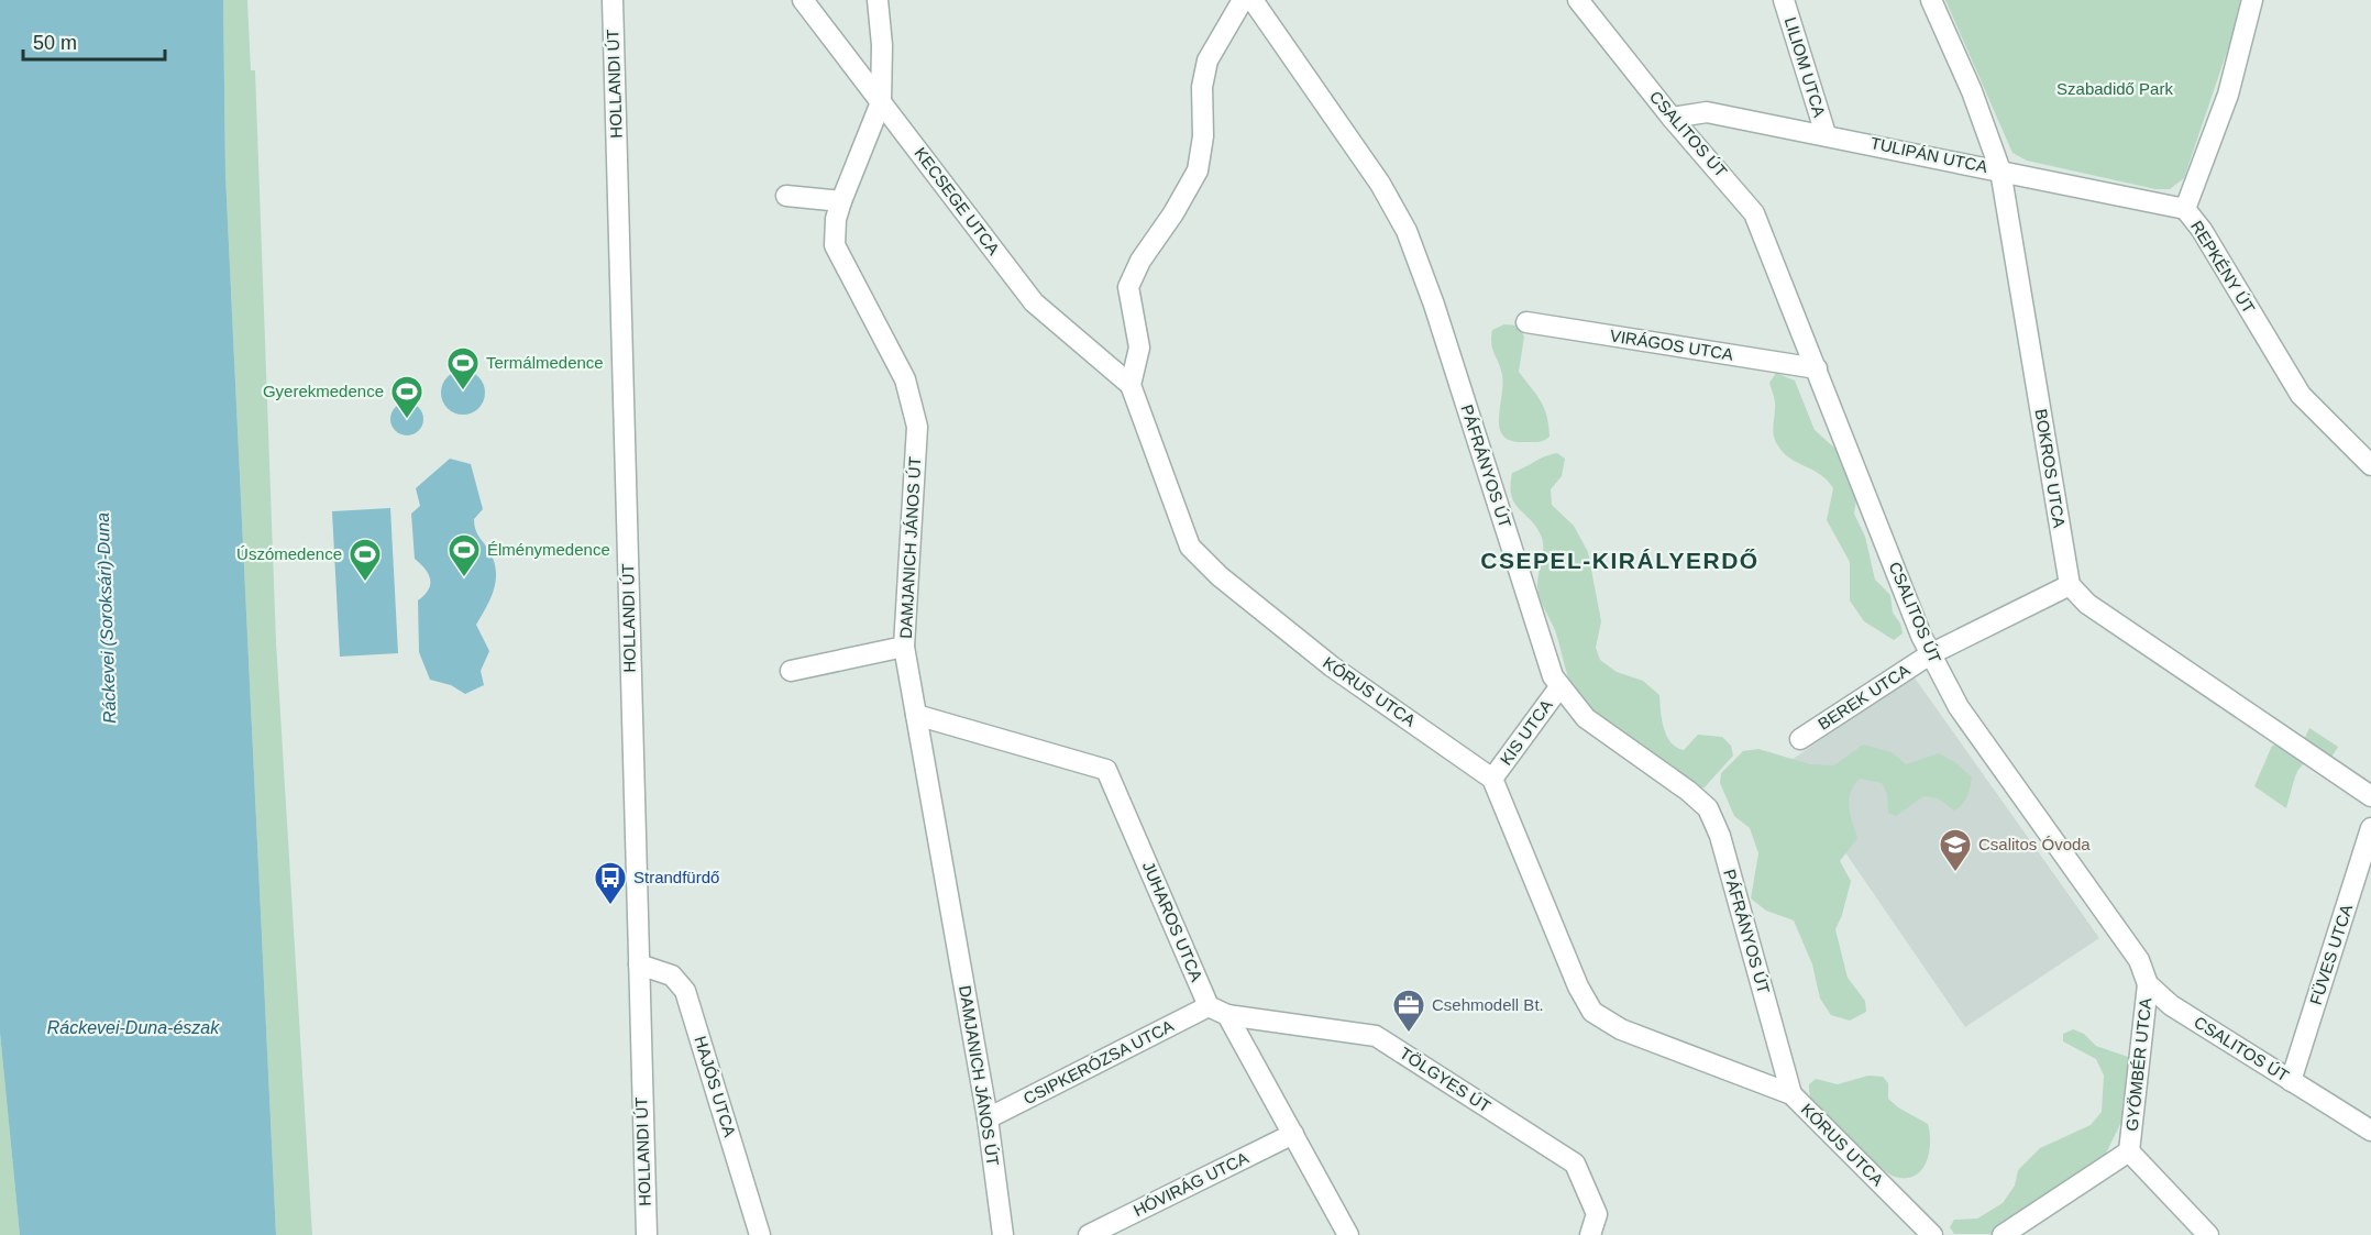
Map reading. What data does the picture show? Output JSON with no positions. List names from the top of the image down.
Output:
{
  "streets": {
    "street": [
      "LILIOM UTCA",
      "HOLLANDI ÚT",
      "CSALITOS ÚT",
      "TULIPÁN UTCA",
      "KECSEGE UTCA",
      "REPKÉNY ÚT",
      "VIRÁGOS UTCA",
      "PÁFRÁNYOS ÚT",
      "BOKROS UTCA",
      "DAMJANICH JÁNOS ÚT",
      "KÓRUS UTCA",
      "BEREK UTCA",
      "KIS UTCA",
      "JUHAROS UTCA",
      "FÜVES UTCA",
      "CSIPKERÓZSA UTCA",
      "GYÖMBÉR UTCA",
      "TÖLGYES ÚT",
      "HAJÓS UTCA",
      "HÓVIRÁG UTCA"
    ]
  },
  "crossings": [
    ["LILIOM UTCA", "TULIPÁN UTCA"],
    ["HOLLANDI ÚT", "HAJÓS UTCA"],
    ["CSALITOS ÚT", "TULIPÁN UTCA"],
    ["CSALITOS ÚT", "VIRÁGOS UTCA"],
    ["CSALITOS ÚT", "BEREK UTCA"],
    ["CSALITOS ÚT", "FÜVES UTCA"],
    ["CSALITOS ÚT", "GYÖMBÉR UTCA"],
    ["TULIPÁN UTCA", "REPKÉNY ÚT"],
    ["TULIPÁN UTCA", "BOKROS UTCA"],
    ["KECSEGE UTCA", "DAMJANICH JÁNOS ÚT"],
    ["KECSEGE UTCA", "KÓRUS UTCA"],
    ["PÁFRÁNYOS ÚT", "KÓRUS UTCA"],
    ["PÁFRÁNYOS ÚT", "KIS UTCA"],
    ["BOKROS UTCA", "BEREK UTCA"],
    ["DAMJANICH JÁNOS ÚT", "JUHAROS UTCA"],
    ["DAMJANICH JÁNOS ÚT", "CSIPKERÓZSA UTCA"],
    ["KÓRUS UTCA", "KIS UTCA"],
    ["JUHAROS UTCA", "CSIPKERÓZSA UTCA"]
  ],
  "districts": ["CSEPEL-KIRÁLYERDŐ"],
  "water": ["Ráckevei (Soroksári)-Duna", "Ráckevei-Duna-észak"],
  "parks": ["Szabadidő Park"],
  "places": {
    "sports": [
      "Termálmedence",
      "Gyerekmedence",
      "Élménymedence",
      "Úszómedence"
    ],
    "school or university": ["Csalitos Óvoda"],
    "bus stop": ["Strandfürdő"],
    "office": ["Csehmodell Bt."]
  },
  "scale_bar": "50 m"
}
